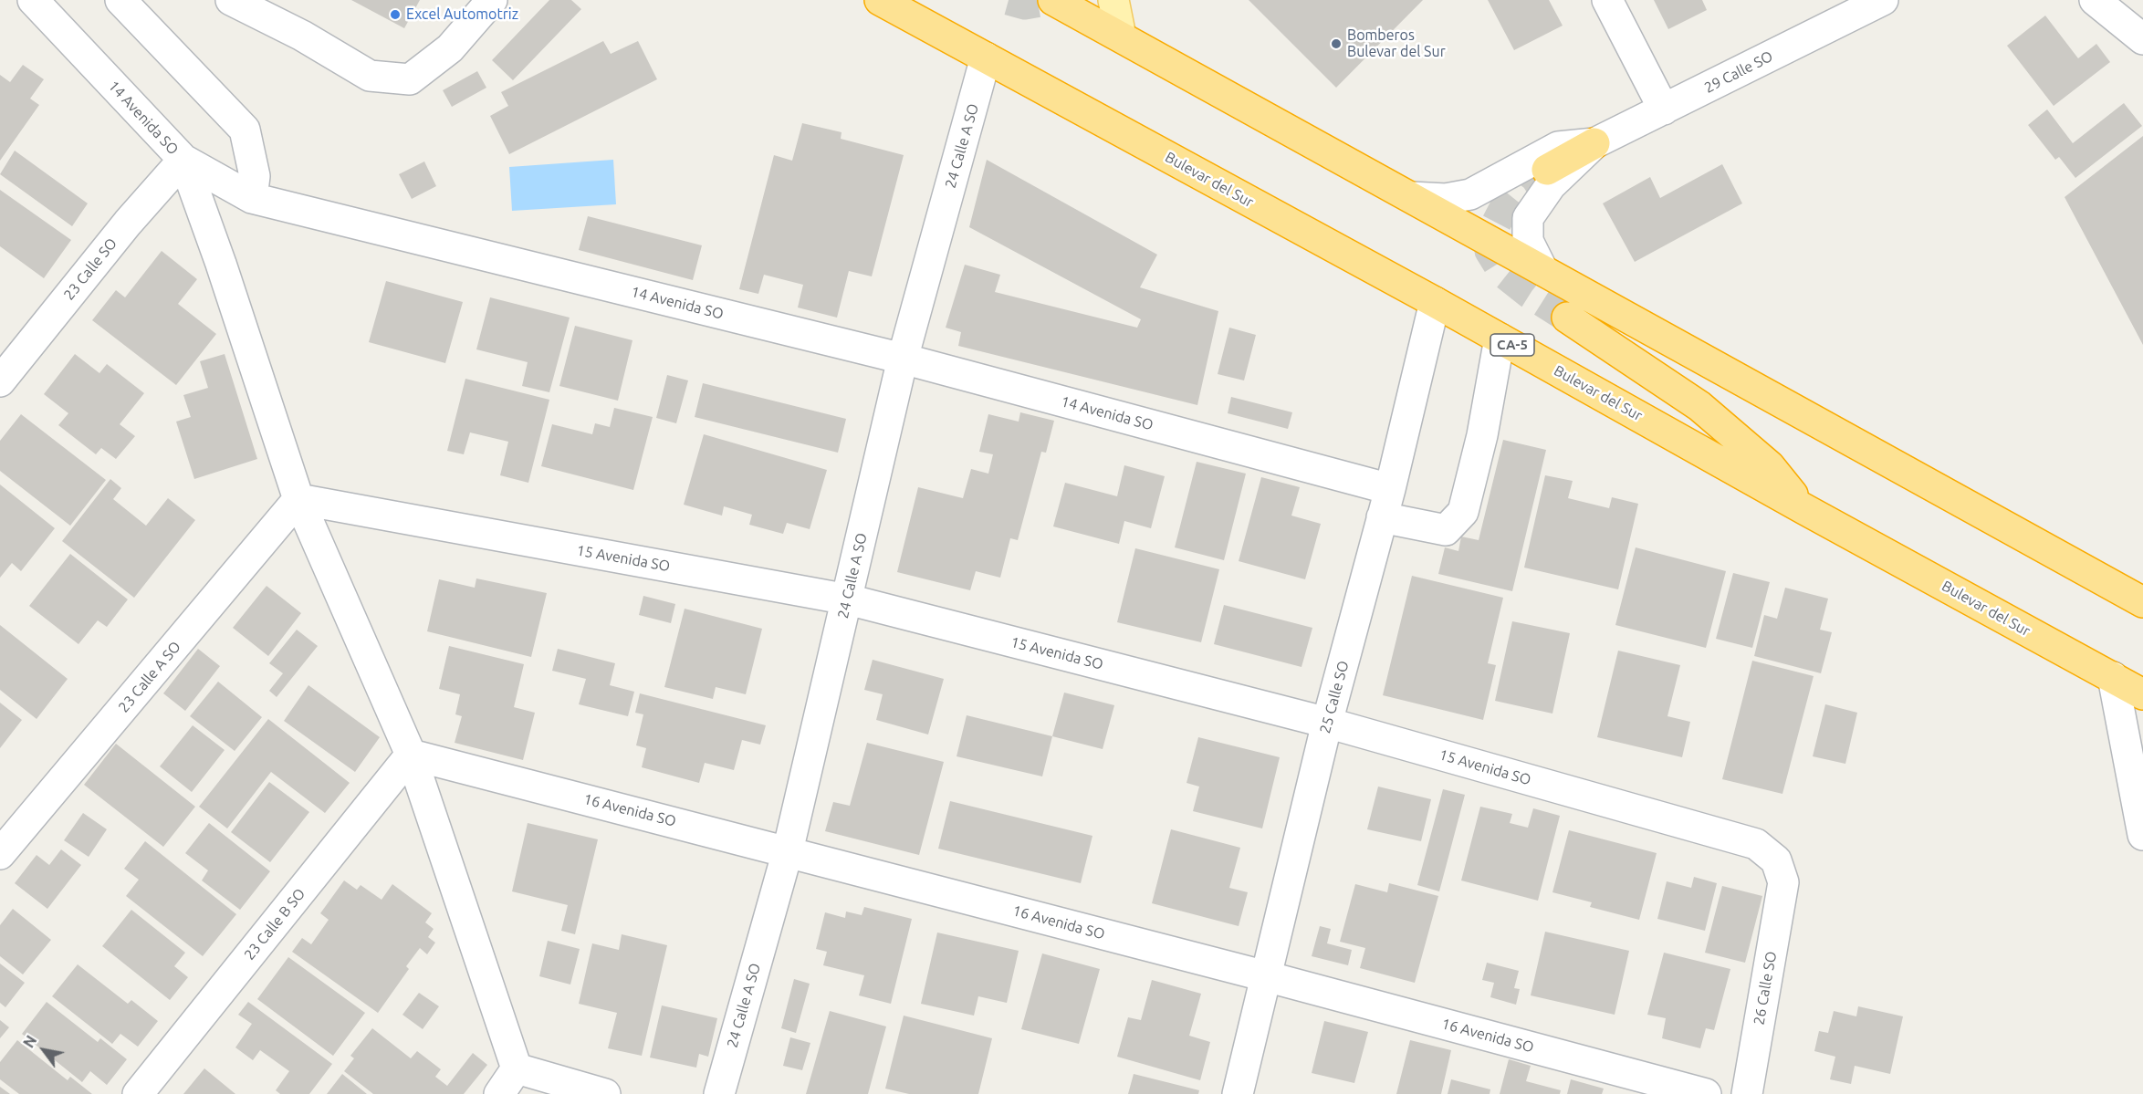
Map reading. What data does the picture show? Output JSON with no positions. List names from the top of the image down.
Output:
{
  "streets": {
    "highway": ["Bulevar del Sur", "CA-5"],
    "street": [
      "29 Calle SO",
      "14 Avenida SO",
      "24 Calle A SO",
      "23 Calle SO",
      "15 Avenida SO",
      "23 Calle A SO",
      "25 Calle SO",
      "16 Avenida SO",
      "23 Calle B SO",
      "26 Calle SO"
    ]
  },
  "crossings": [
    ["14 Avenida SO", "24 Calle A SO"],
    ["14 Avenida SO", "23 Calle SO"],
    ["14 Avenida SO", "25 Calle SO"],
    ["24 Calle A SO", "Bulevar del Sur"],
    ["24 Calle A SO", "15 Avenida SO"],
    ["24 Calle A SO", "16 Avenida SO"],
    ["Bulevar del Sur", "25 Calle SO"],
    ["15 Avenida SO", "23 Calle A SO"],
    ["15 Avenida SO", "25 Calle SO"],
    ["15 Avenida SO", "26 Calle SO"],
    ["25 Calle SO", "16 Avenida SO"],
    ["16 Avenida SO", "23 Calle B SO"]
  ],
  "places": ["Excel Automotriz", "Bomberos Bulevar del Sur"],
  "north": "top left"
}
